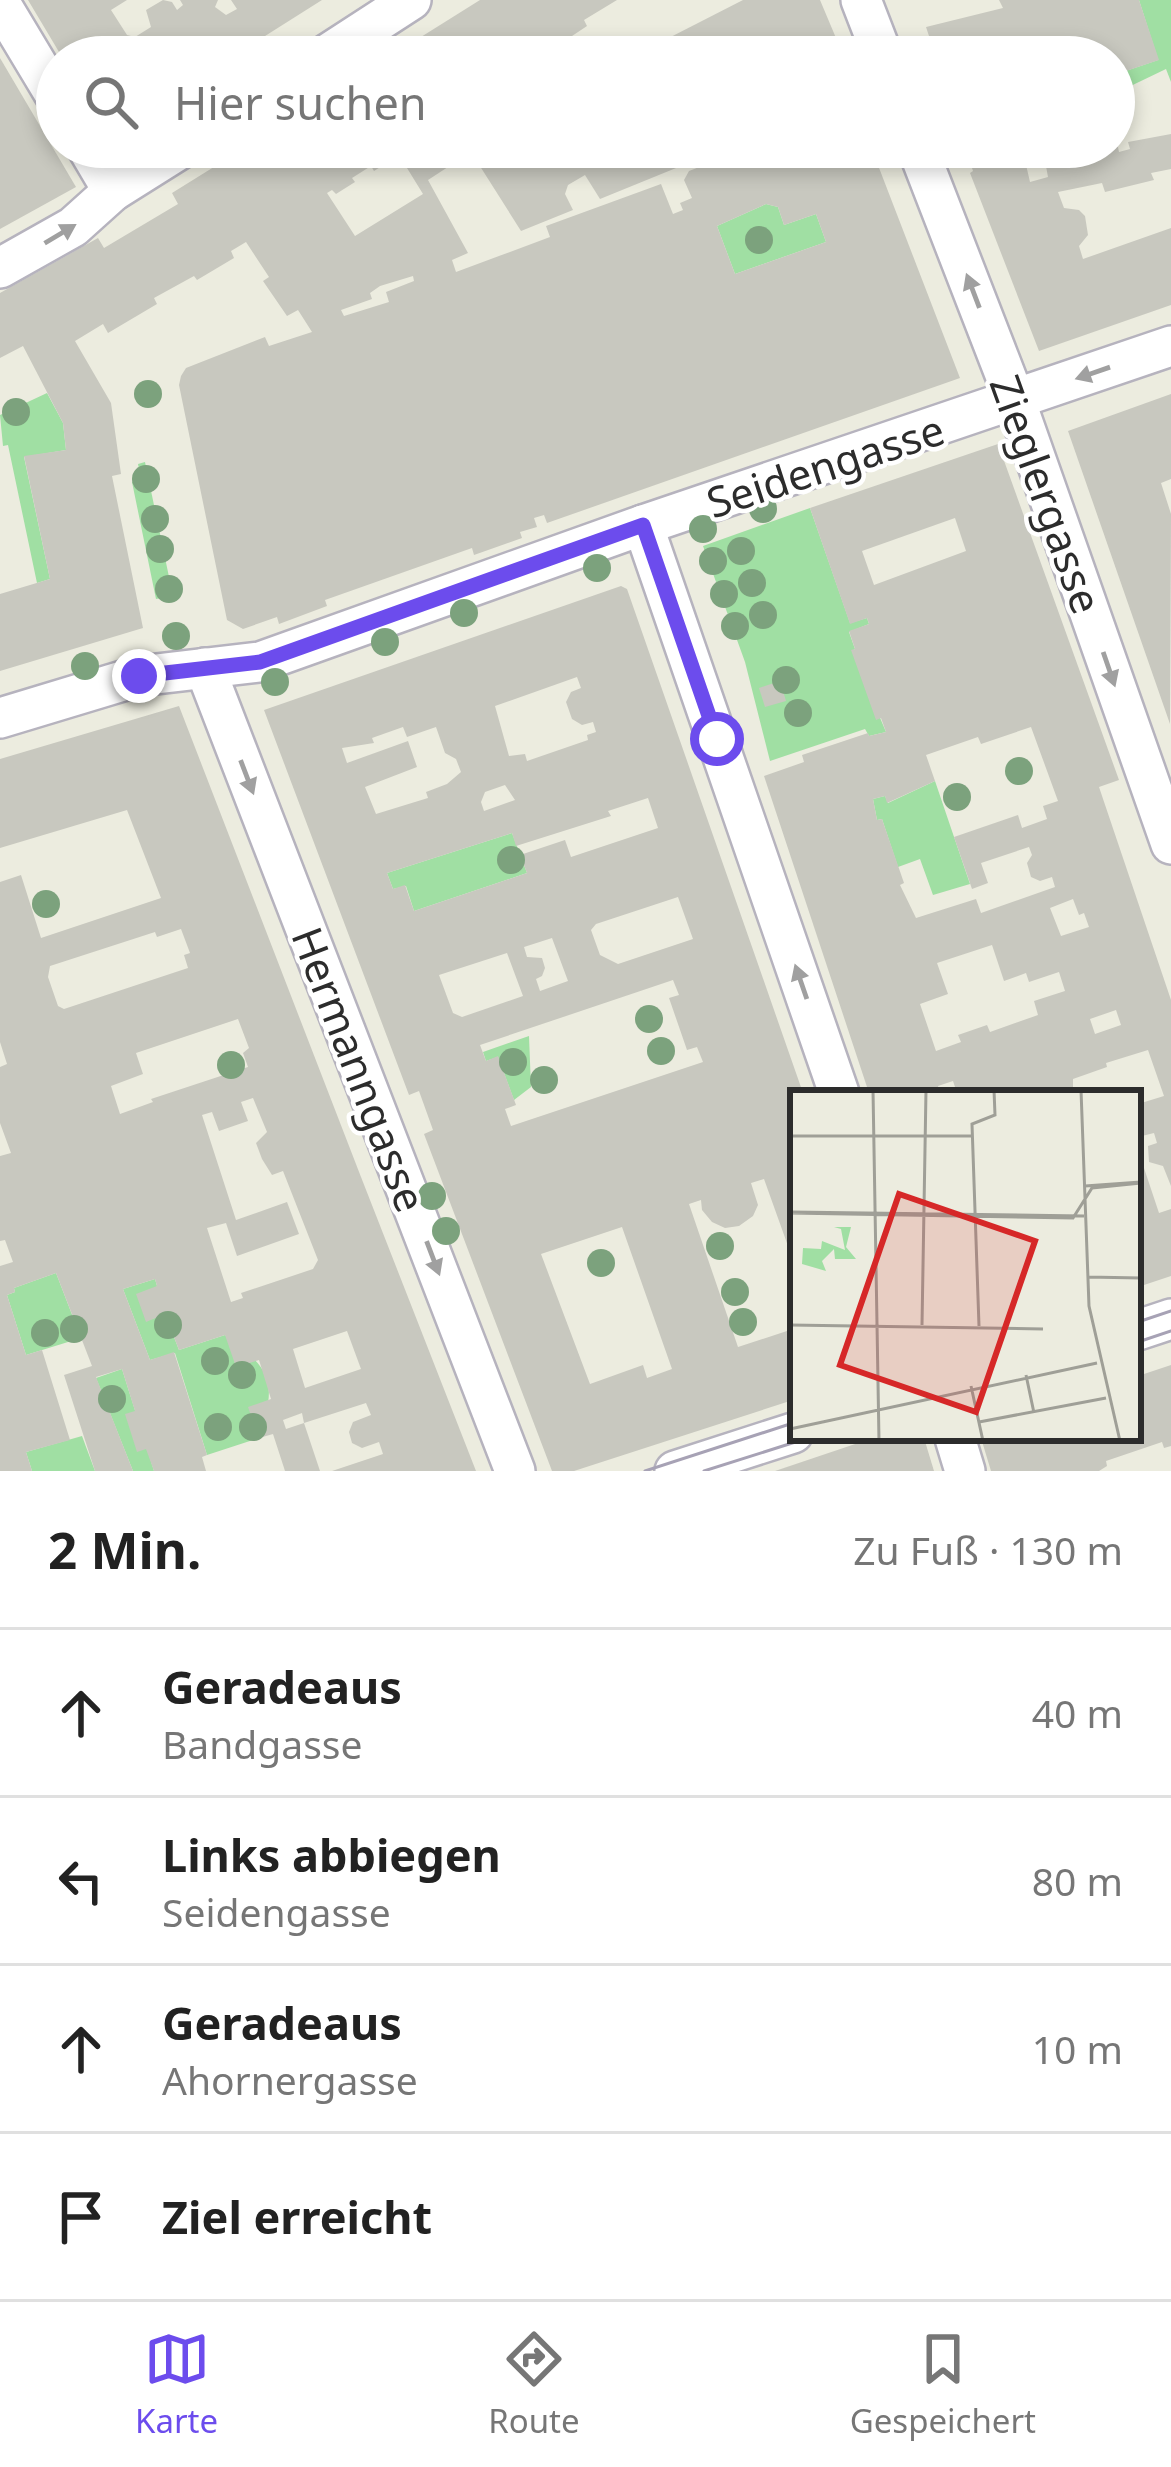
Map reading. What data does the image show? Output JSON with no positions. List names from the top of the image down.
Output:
{
  "streets": {
    "street": ["Seidengasse", "Zieglergasse", "Hermanngasse"]
  },
  "crossings": [
    ["Seidengasse", "Zieglergasse"],
    ["Seidengasse", "Hermanngasse"]
  ],
  "one_way": ["Hermanngasse"],
  "page": {
    "search": "Hier suchen",
    "heading": ["2 Min.", "Zu Fuß · 130 m"],
    "list": [
      ["Geradeaus", "Bandgasse", "40 m"],
      ["Links abbiegen", "Seidengasse", "80 m"],
      ["Geradeaus", "Ahornergasse", "10 m"],
      "Ziel erreicht"
    ],
    "nav": ["Karte", "Route", "Gespeichert"]
  }
}
